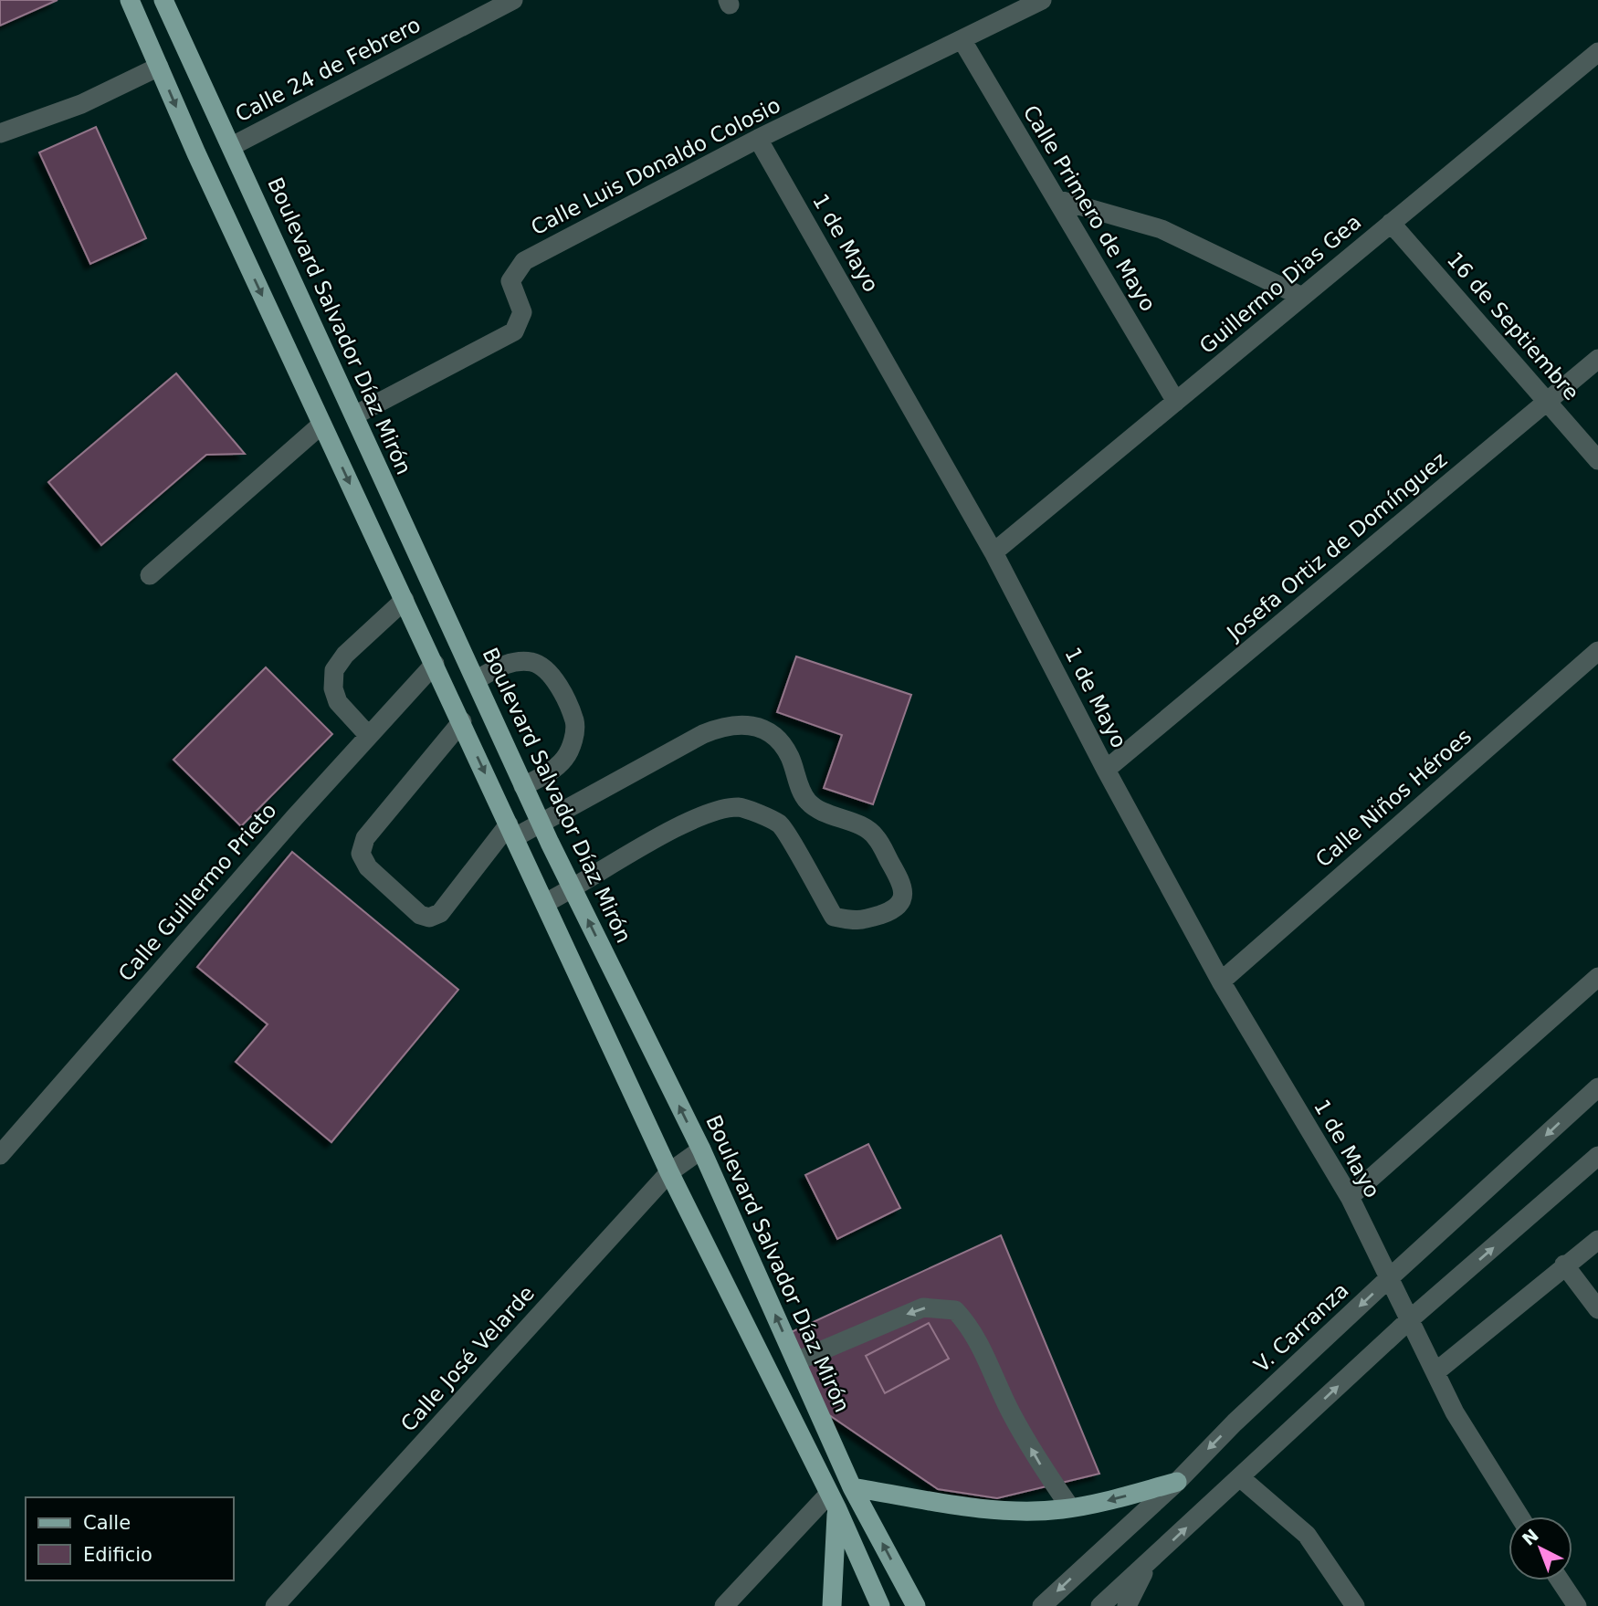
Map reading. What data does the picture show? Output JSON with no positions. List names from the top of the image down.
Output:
{
  "streets": {
    "main road": ["Boulevard Salvador Díaz Mirón"],
    "street": [
      "Calle 24 de Febrero",
      "Calle Luis Donaldo Colosio",
      "Calle Primero de Mayo",
      "1 de Mayo",
      "Guillermo Dias Gea",
      "16 de Septiembre",
      "Josefa Ortiz de Domínguez",
      "Calle Niños Héroes",
      "Calle Guillermo Prieto",
      "V. Carranza",
      "Calle José Velarde"
    ]
  },
  "crossings": [
    ["Calle 24 de Febrero", "Boulevard Salvador Díaz Mirón"],
    ["Calle Luis Donaldo Colosio", "Calle Primero de Mayo"],
    ["Calle Luis Donaldo Colosio", "1 de Mayo"],
    ["Calle Luis Donaldo Colosio", "Boulevard Salvador Díaz Mirón"],
    ["Calle Primero de Mayo", "Guillermo Dias Gea"],
    ["1 de Mayo", "Guillermo Dias Gea"],
    ["1 de Mayo", "Josefa Ortiz de Domínguez"],
    ["1 de Mayo", "Calle Niños Héroes"],
    ["1 de Mayo", "V. Carranza"],
    ["Guillermo Dias Gea", "16 de Septiembre"],
    ["Boulevard Salvador Díaz Mirón", "Calle José Velarde"],
    ["16 de Septiembre", "Josefa Ortiz de Domínguez"]
  ],
  "legend": ["Calle", "Edificio"],
  "north": "top left"
}
